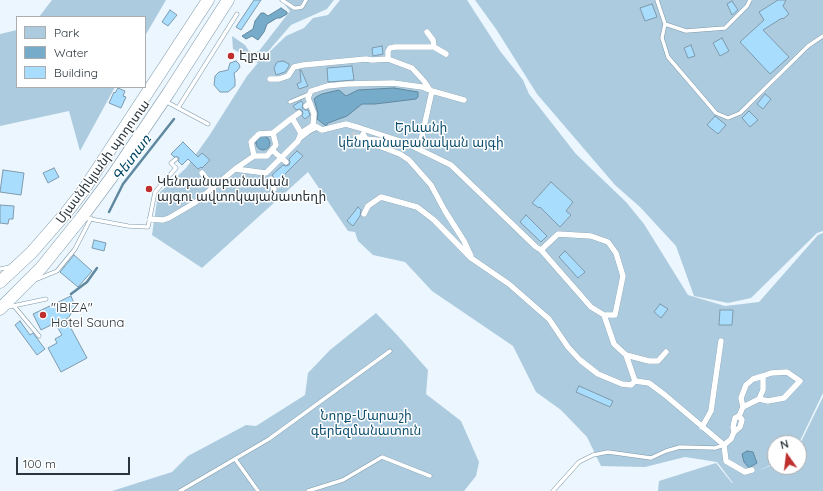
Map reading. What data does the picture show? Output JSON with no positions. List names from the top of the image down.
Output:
{
  "streets": {
    "highway": ["Մյասնիկյանի պողոտա"]
  },
  "water": ["Գետառ"],
  "parks": ["Երևանի կենդանաբանական այգի", "Նորք-Մարաշի գերեզմանատուն"],
  "places": ["Էլբա", "Կենդանաբանական այգու ավտոկայանատեղի", "\"IBIZA\" Hotel Sauna"],
  "legend": ["Park", "Water", "Building"],
  "scale_bar": "100 m",
  "north": "top"
}
